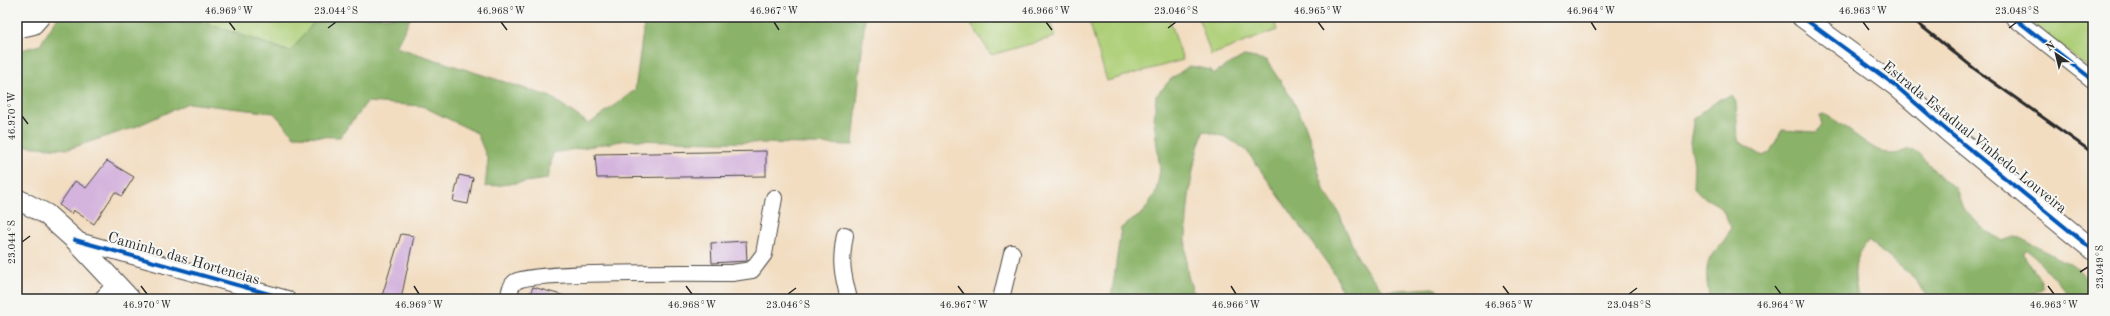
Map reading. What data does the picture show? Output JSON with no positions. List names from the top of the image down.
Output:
{
  "streets": {
    "main road": ["Estrada Estadual Vinhedo-Louveira"],
    "street": ["Caminho das Hortencias"]
  },
  "north": "top left",
  "coordinates": [
    "46.969°W",
    "23.044°S",
    "46.968°W",
    "46.967°W",
    "46.966°W",
    "23.046°S",
    "46.965°W",
    "46.964°W",
    "46.963°W",
    "23.048°S",
    "46.970°W",
    "23.049°S"
  ]
}
